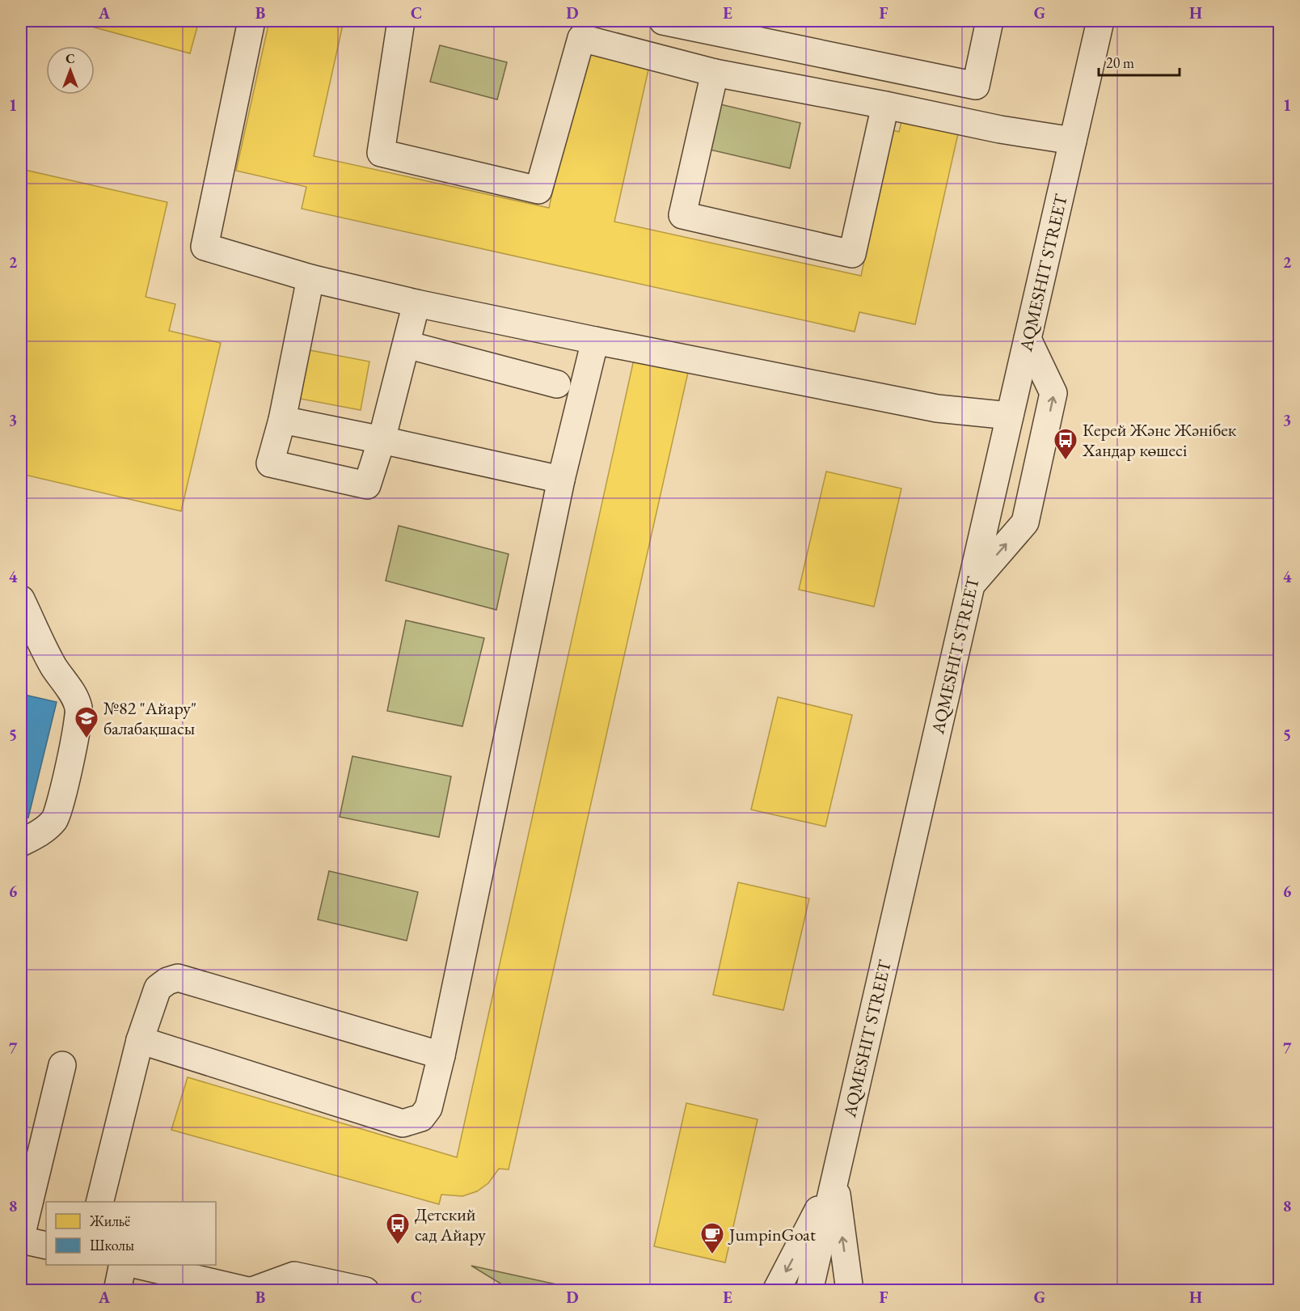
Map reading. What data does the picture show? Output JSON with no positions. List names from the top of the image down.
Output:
{
  "streets": {
    "street": ["AQMESHIT STREET"]
  },
  "places": {
    "bus stop": ["Керей Және Жәнібек Хандар көшесі", "Детский сад Айару"],
    "school or university": ["№82 \"Айару\" балабақшасы"],
    "cafe": ["JumpinGoat"]
  },
  "legend": ["Жильё", "Школы"],
  "scale_bar": "20 m",
  "north": "top",
  "grid": {
    "columns": [
      "A",
      "B",
      "C",
      "D",
      "E",
      "F",
      "G",
      "H"
    ],
    "rows": [
      "1",
      "2",
      "3",
      "4",
      "5",
      "6",
      "7",
      "8"
    ]
  }
}
